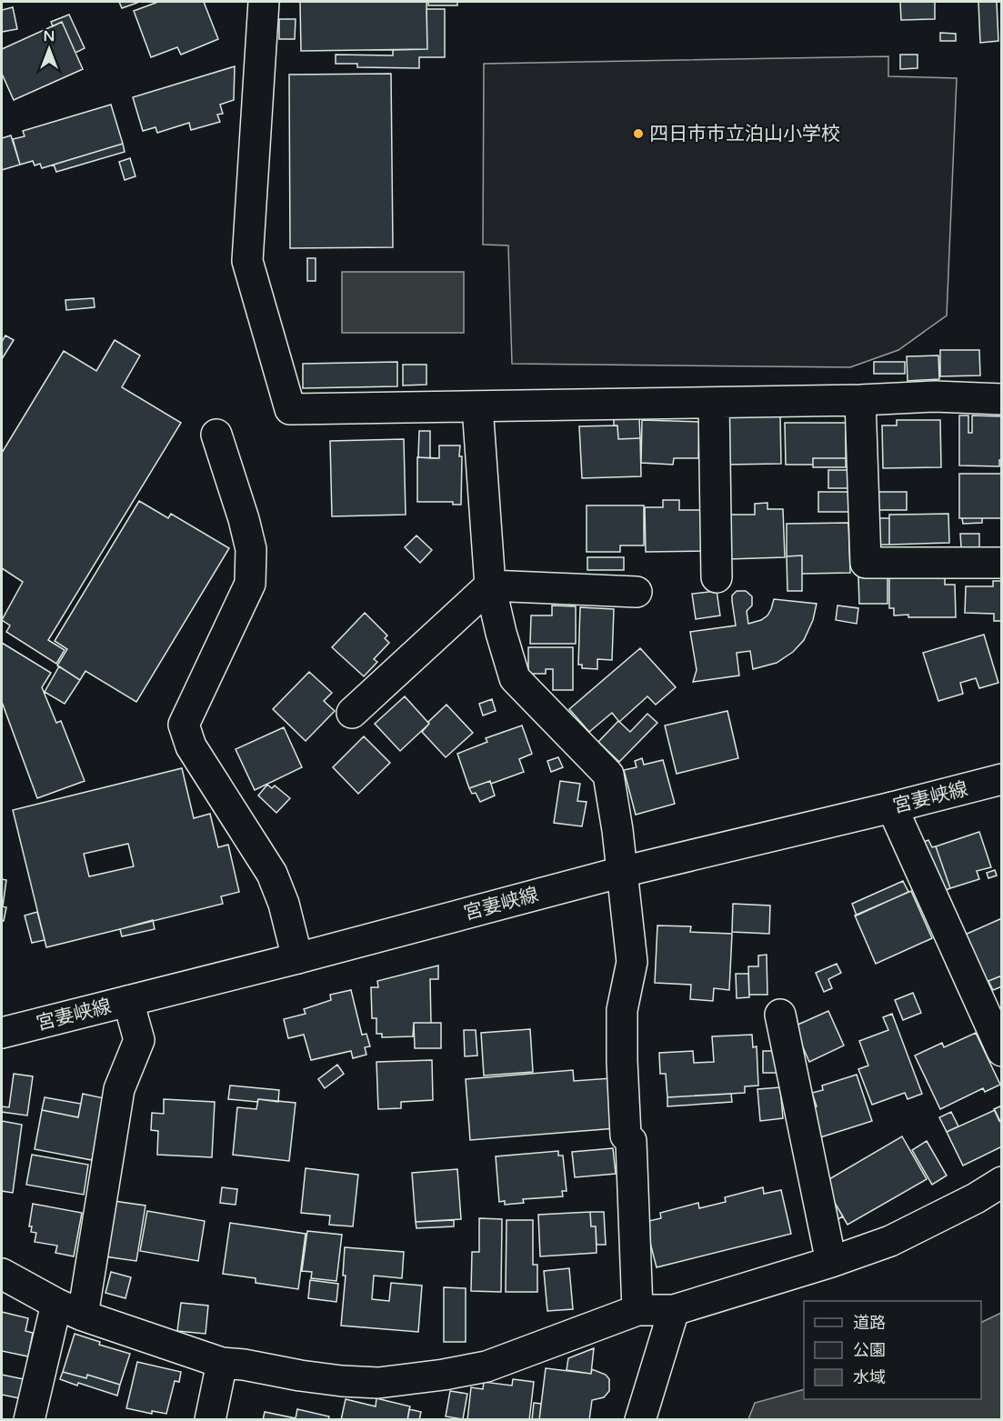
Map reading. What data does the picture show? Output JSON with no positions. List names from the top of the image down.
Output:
{
  "streets": {
    "street": ["宮妻峡線"]
  },
  "places": ["四日市市立泊山小学校"],
  "legend": ["道路", "公園", "水域"],
  "north": "top"
}
